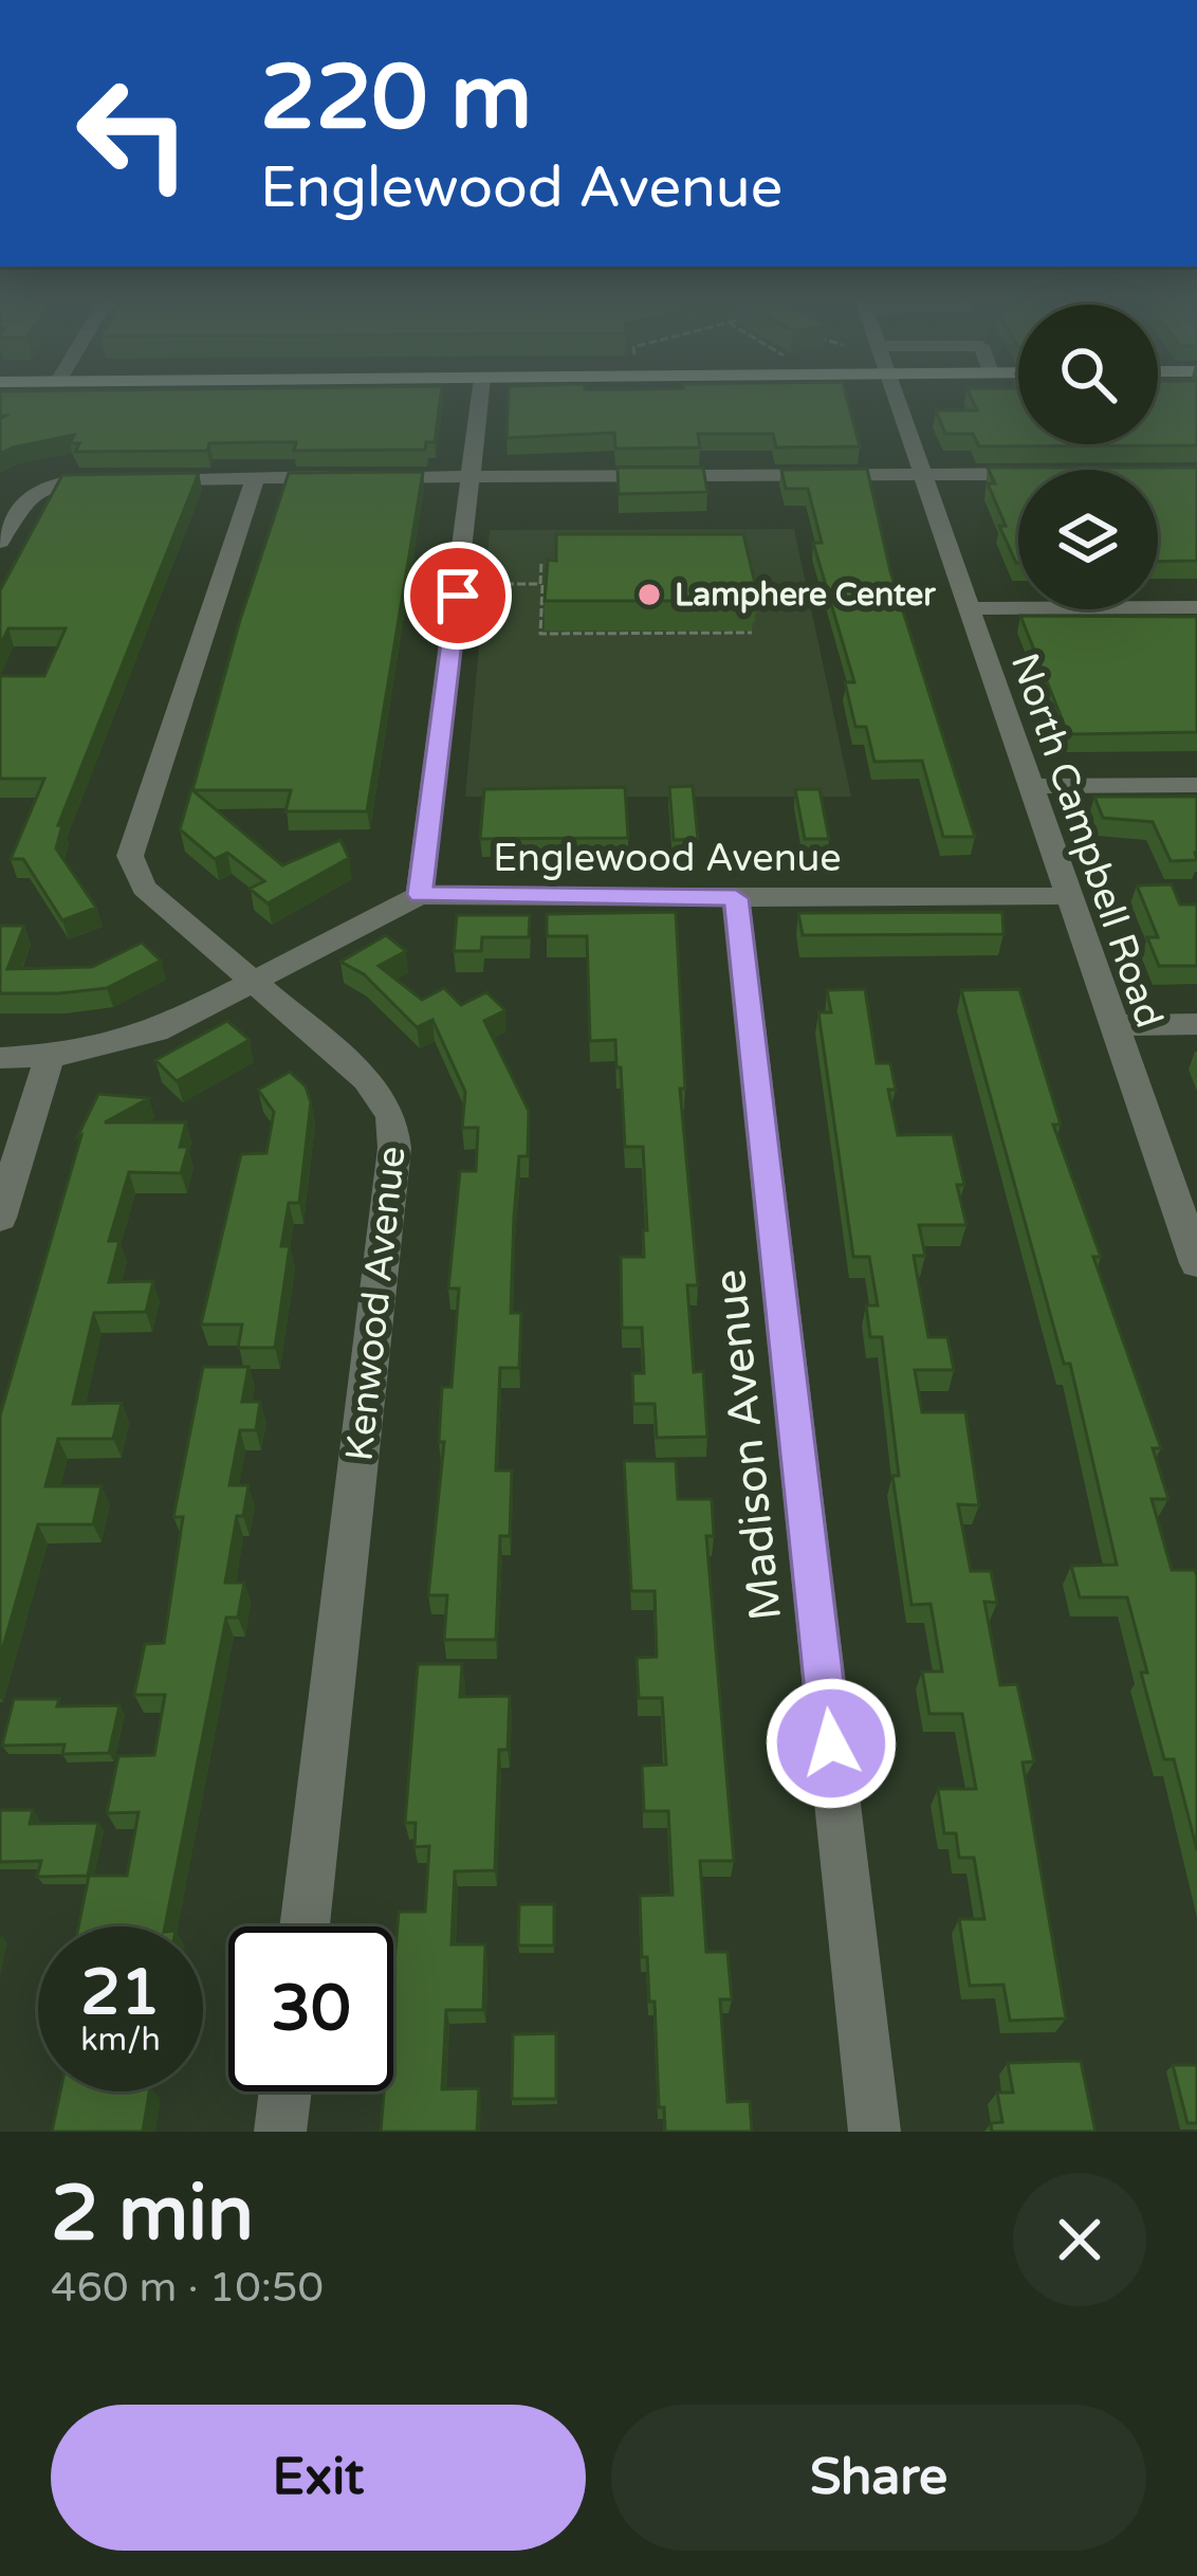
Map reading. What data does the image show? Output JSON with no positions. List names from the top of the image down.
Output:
{
  "streets": {
    "street": [
      "North Campbell Road",
      "Englewood Avenue",
      "Kenwood Avenue",
      "Madison Avenue"
    ]
  },
  "crossings": [
    ["North Campbell Road", "Englewood Avenue"],
    ["Englewood Avenue", "Kenwood Avenue"],
    ["Englewood Avenue", "Madison Avenue"]
  ],
  "places": ["Lamphere Center"],
  "page": {
    "turn": ["220 m", "Englewood Avenue"],
    "speed": "21 km/h",
    "limit": "30",
    "heading": ["2 min", "460 m · 10:50"],
    "buttons": ["Exit", "Share"]
  }
}
